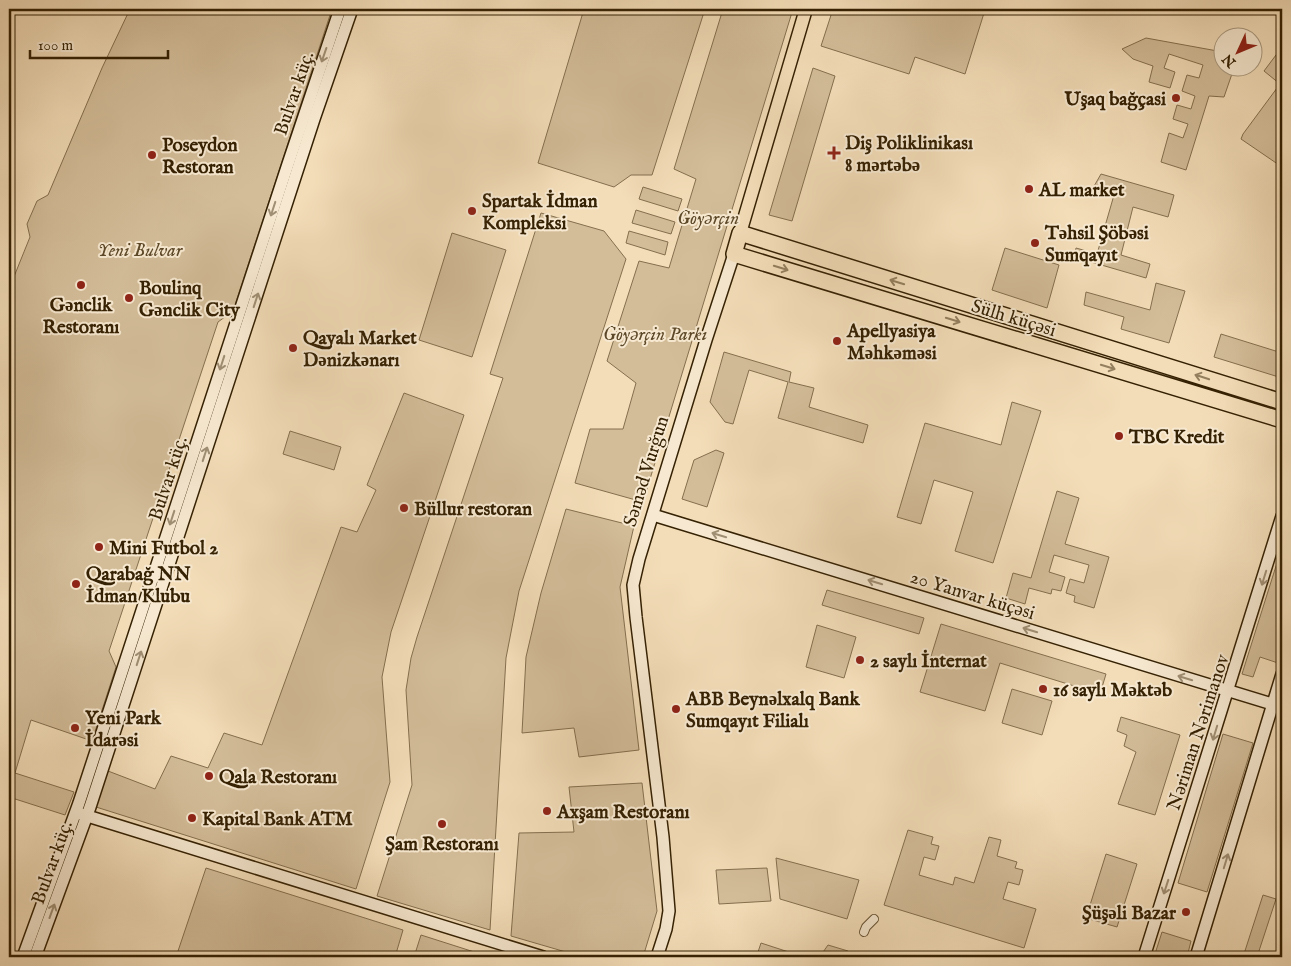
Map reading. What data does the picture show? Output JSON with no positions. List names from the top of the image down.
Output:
{
  "streets": {
    "highway": ["Sülh küçəsi", "Səməd Vurğun"],
    "street": ["Bulvar küç.", "20 Yanvar küçəsi", "Nəriman Nərimanov"]
  },
  "crossings": [
    ["Sülh küçəsi", "Səməd Vurğun"],
    ["Səməd Vurğun", "20 Yanvar küçəsi"],
    ["20 Yanvar küçəsi", "Nəriman Nərimanov"]
  ],
  "one_way": ["20 Yanvar küçəsi"],
  "parks": ["Göyərçin", "Yeni Bulvar", "Göyərçin Parkı"],
  "places": {
    "other": [
      "Uşaq bağçasi",
      "Poseydon Restoran",
      "AL market",
      "Spartak İdman Kompleksi",
      "Təhsil Şöbəsi Sumqayıt",
      "Gənclik Restoranı",
      "Boulinq Gənclik City",
      "Apellyasiya Məhkəməsi",
      "Qayalı Market Dənizkənarı",
      "TBC Kredit",
      "Büllur restoran",
      "Mini Futbol 2",
      "Qarabağ NN İdman Klubu",
      "2 saylı İnternat",
      "16 saylı Məktəb",
      "ABB Beynəlxalq Bank Sumqayıt Filialı",
      "Yeni Park İdarəsi",
      "Qala Restoranı",
      "Axşam Restoranı",
      "Kapital Bank ATM",
      "Şam Restoranı",
      "Şüşəli Bazar"
    ],
    "health": ["Diş Poliklinikası 8 mərtəbə"]
  },
  "scale_bar": "100 m",
  "north": "bottom left"
}
